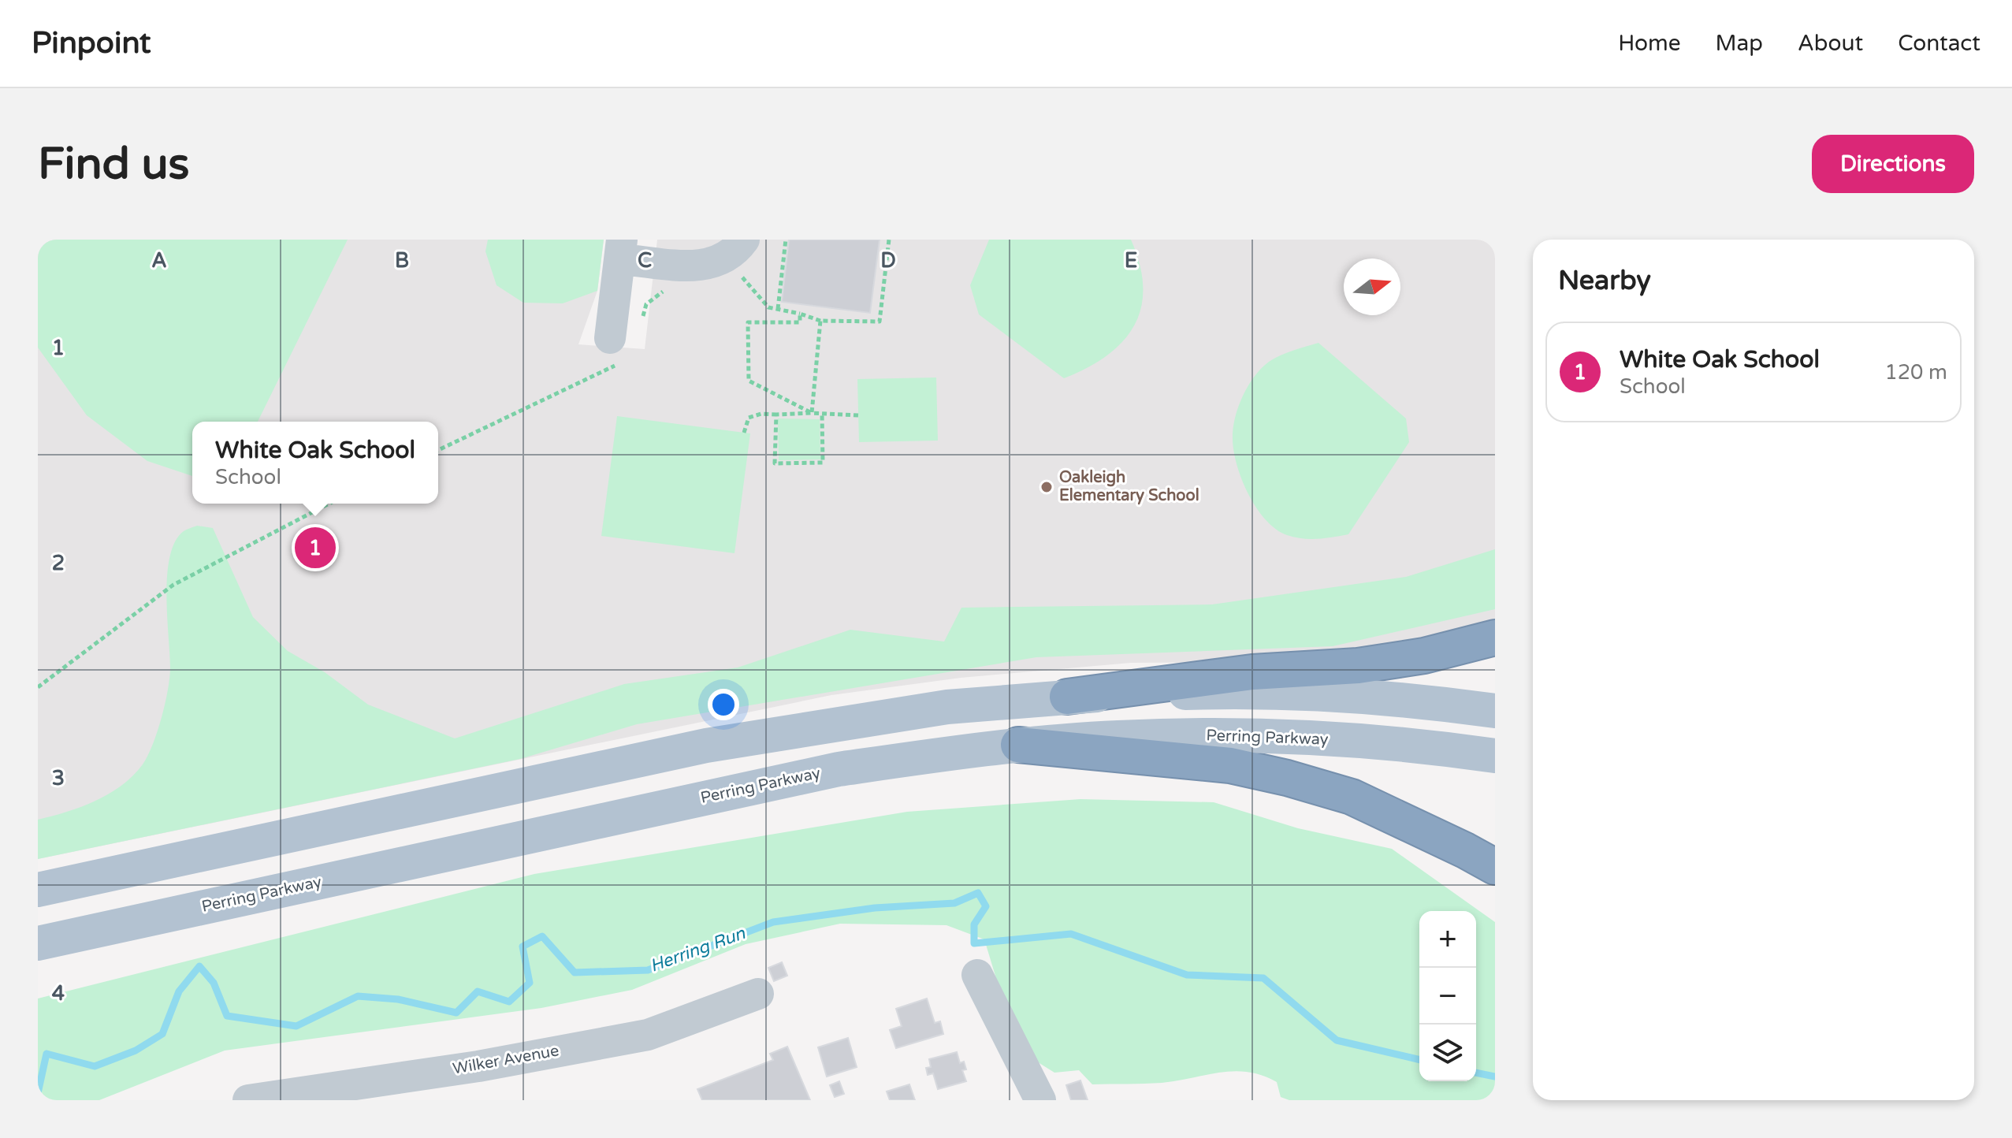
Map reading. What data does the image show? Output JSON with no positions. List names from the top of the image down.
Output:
{
  "streets": {
    "main road": ["Perring Parkway"],
    "street": ["Wilker Avenue"]
  },
  "water": ["Herring Run"],
  "places": ["Oakleigh Elementary School"],
  "north": "right",
  "page": {
    "header": "Pinpoint",
    "nav": [
      "Home",
      "Map",
      "About",
      "Contact"
    ],
    "buttons": "Directions",
    "title": "Find us",
    "heading": "Nearby",
    "list": [
      {
        "mark": "1",
        "name": "White Oak School",
        "note": "School",
        "value": "120 m"
      }
    ],
    "popup": ["White Oak School", "School"],
    "pins": "1",
    "map_buttons": ["+", "−"]
  },
  "grid": {
    "columns": [
      "A",
      "B",
      "C",
      "D",
      "E"
    ],
    "rows": [
      "1",
      "2",
      "3",
      "4"
    ]
  }
}
